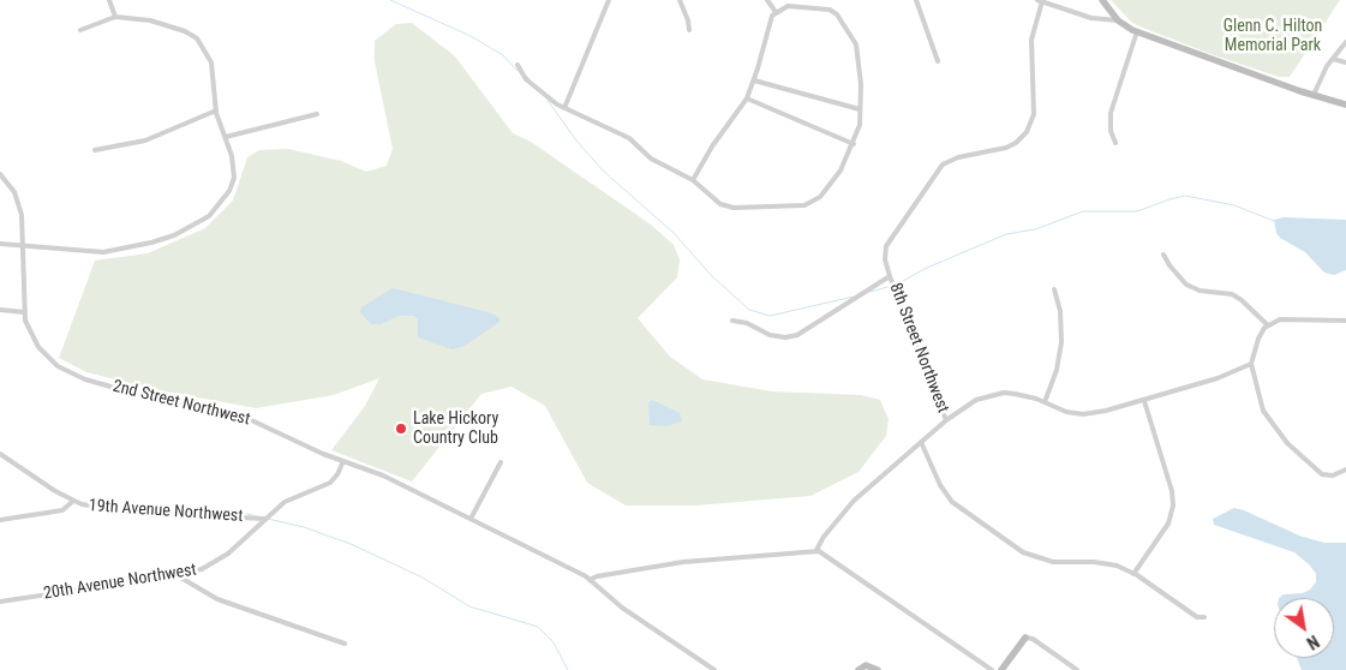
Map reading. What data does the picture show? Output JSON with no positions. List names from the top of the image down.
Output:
{
  "streets": {
    "street": [
      "8th Street Northwest",
      "2nd Street Northwest",
      "19th Avenue Northwest",
      "20th Avenue Northwest"
    ]
  },
  "crossings": [
    ["2nd Street Northwest", "20th Avenue Northwest"],
    ["19th Avenue Northwest", "20th Avenue Northwest"]
  ],
  "parks": ["Glenn C. Hilton Memorial Park"],
  "places": ["Lake Hickory Country Club"],
  "north": "bottom right"
}
